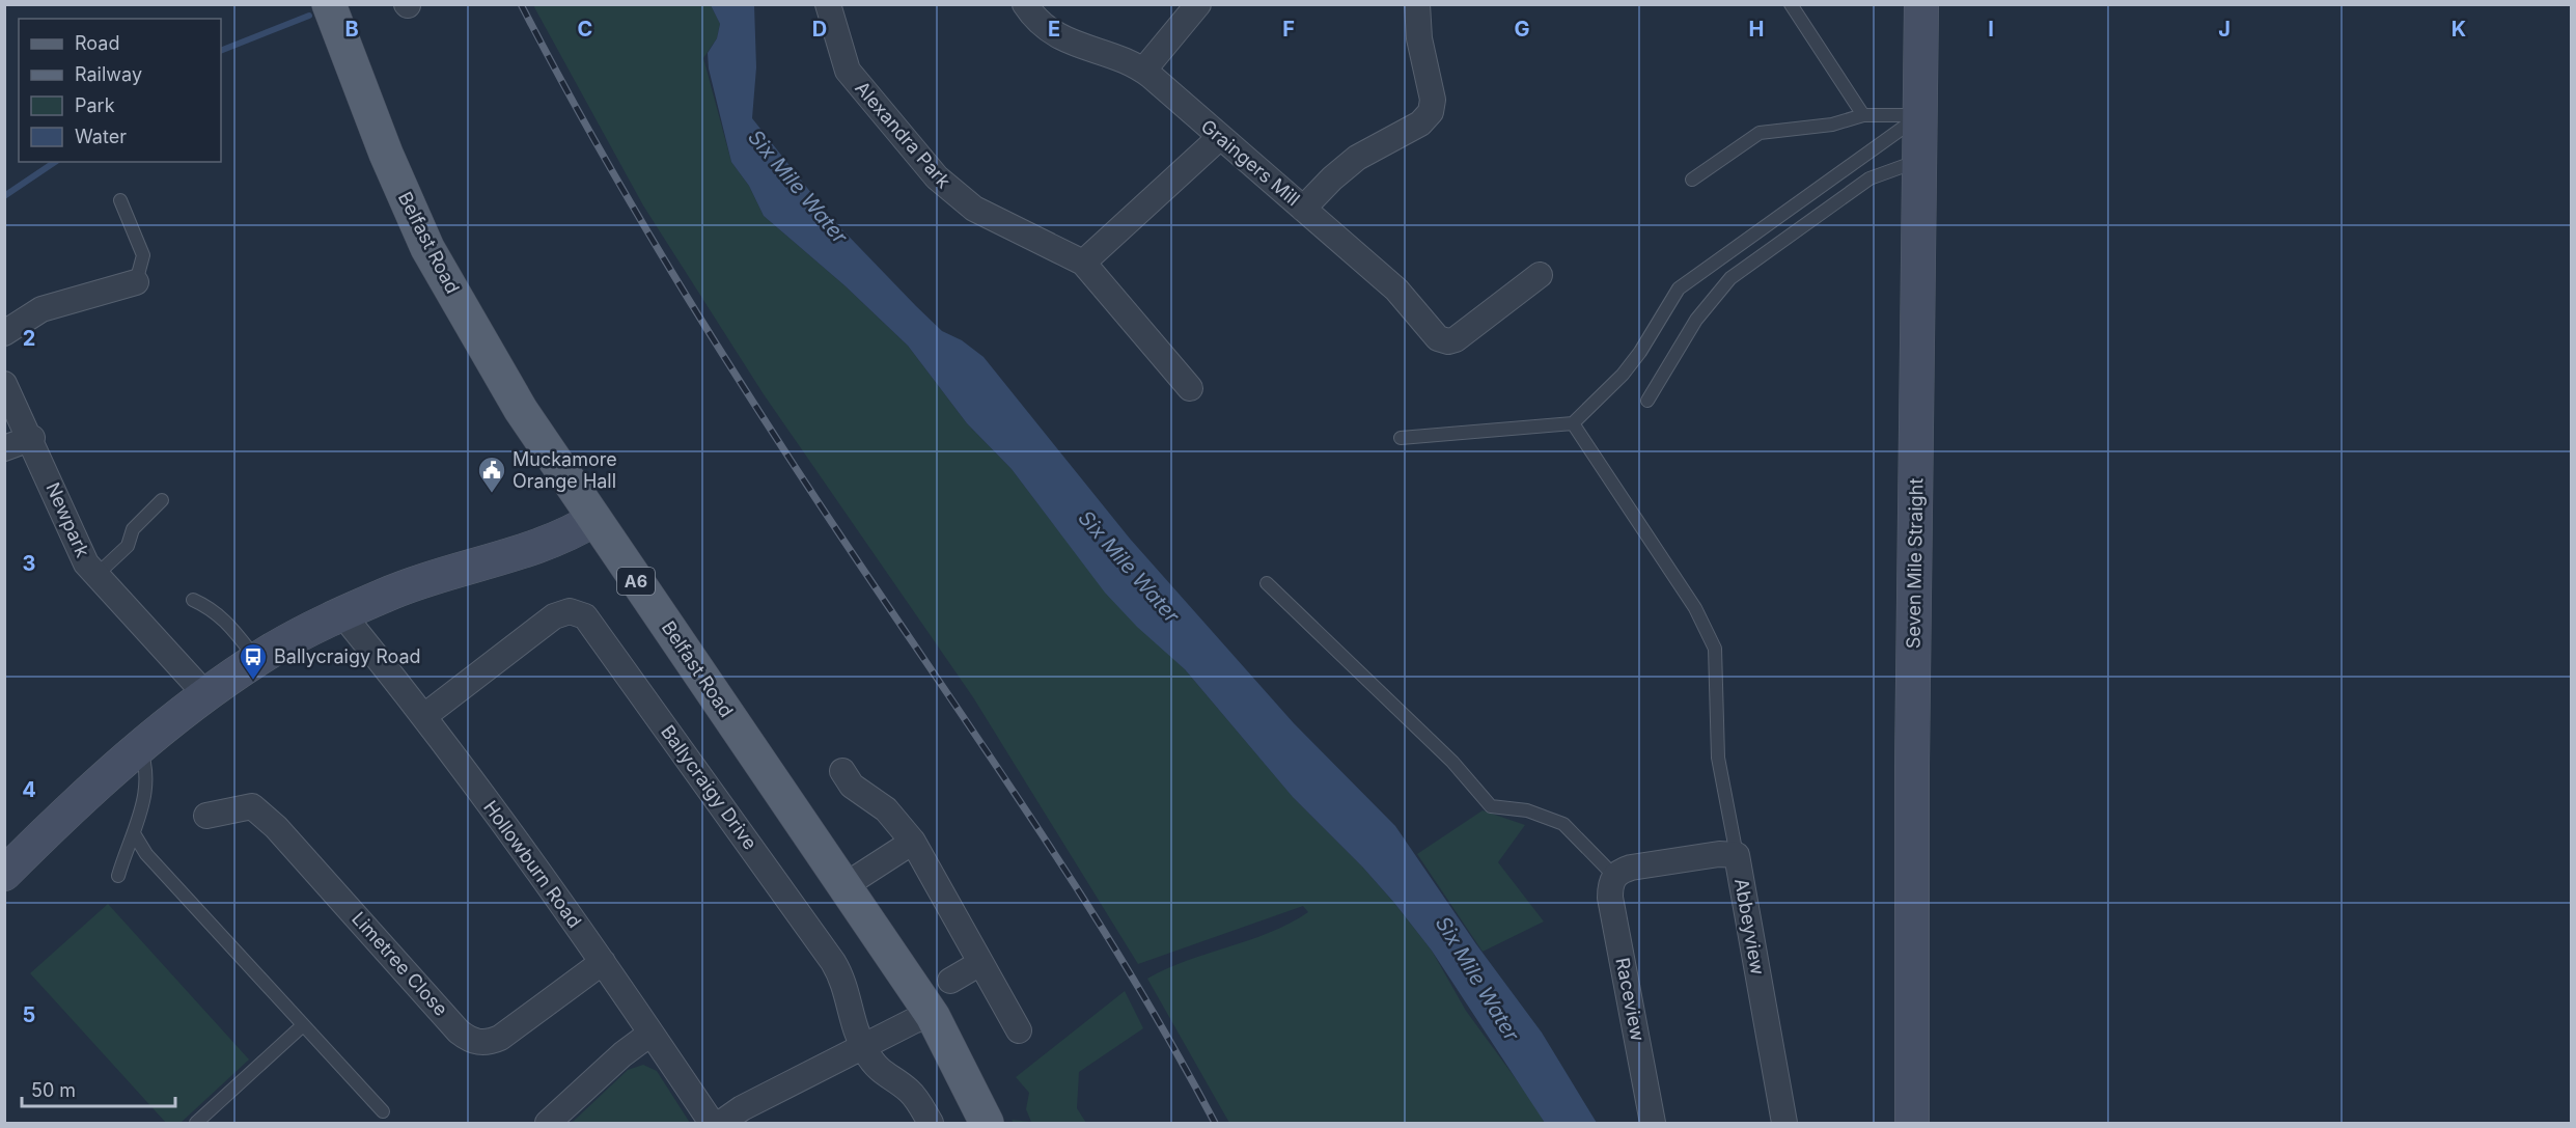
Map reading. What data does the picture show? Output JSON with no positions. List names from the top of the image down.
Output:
{
  "streets": {
    "main road": ["Belfast Road", "Seven Mile Straight", "A6"],
    "street": [
      "Alexandra Park",
      "Graingers Mill",
      "Newpark",
      "Ballycraigy Drive",
      "Hollowburn Road",
      "Abbeyview",
      "Limetree Close",
      "Raceview"
    ]
  },
  "crossings": [
    ["Ballycraigy Drive", "Hollowburn Road"],
    ["Hollowburn Road", "Limetree Close"],
    ["Abbeyview", "Raceview"]
  ],
  "water": ["Six Mile Water"],
  "places": {
    "public building": ["Muckamore Orange Hall"],
    "bus stop": ["Ballycraigy Road"]
  },
  "legend": [
    "Road",
    "Railway",
    "Park",
    "Water"
  ],
  "scale_bar": "50 m",
  "grid": {
    "columns": [
      "B",
      "C",
      "D",
      "E",
      "F",
      "G",
      "H",
      "I",
      "J",
      "K"
    ],
    "rows": [
      "2",
      "3",
      "4",
      "5"
    ]
  }
}
